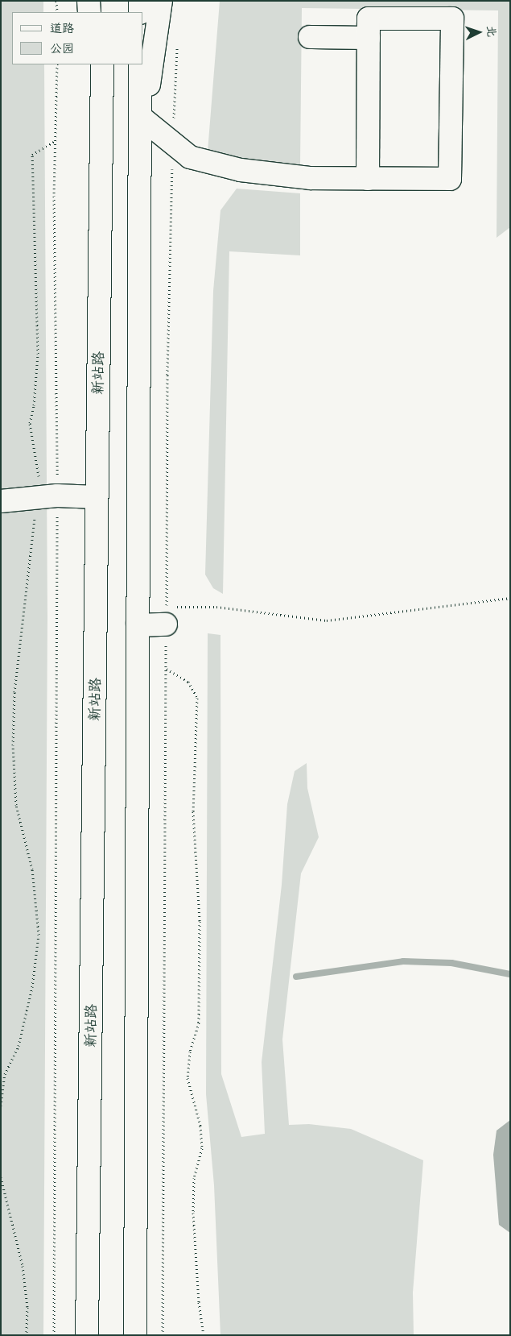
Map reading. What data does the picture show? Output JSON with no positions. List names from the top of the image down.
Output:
{
  "streets": {
    "street": ["新站路"]
  },
  "legend": ["道路", "公园"],
  "north": "right"
}
